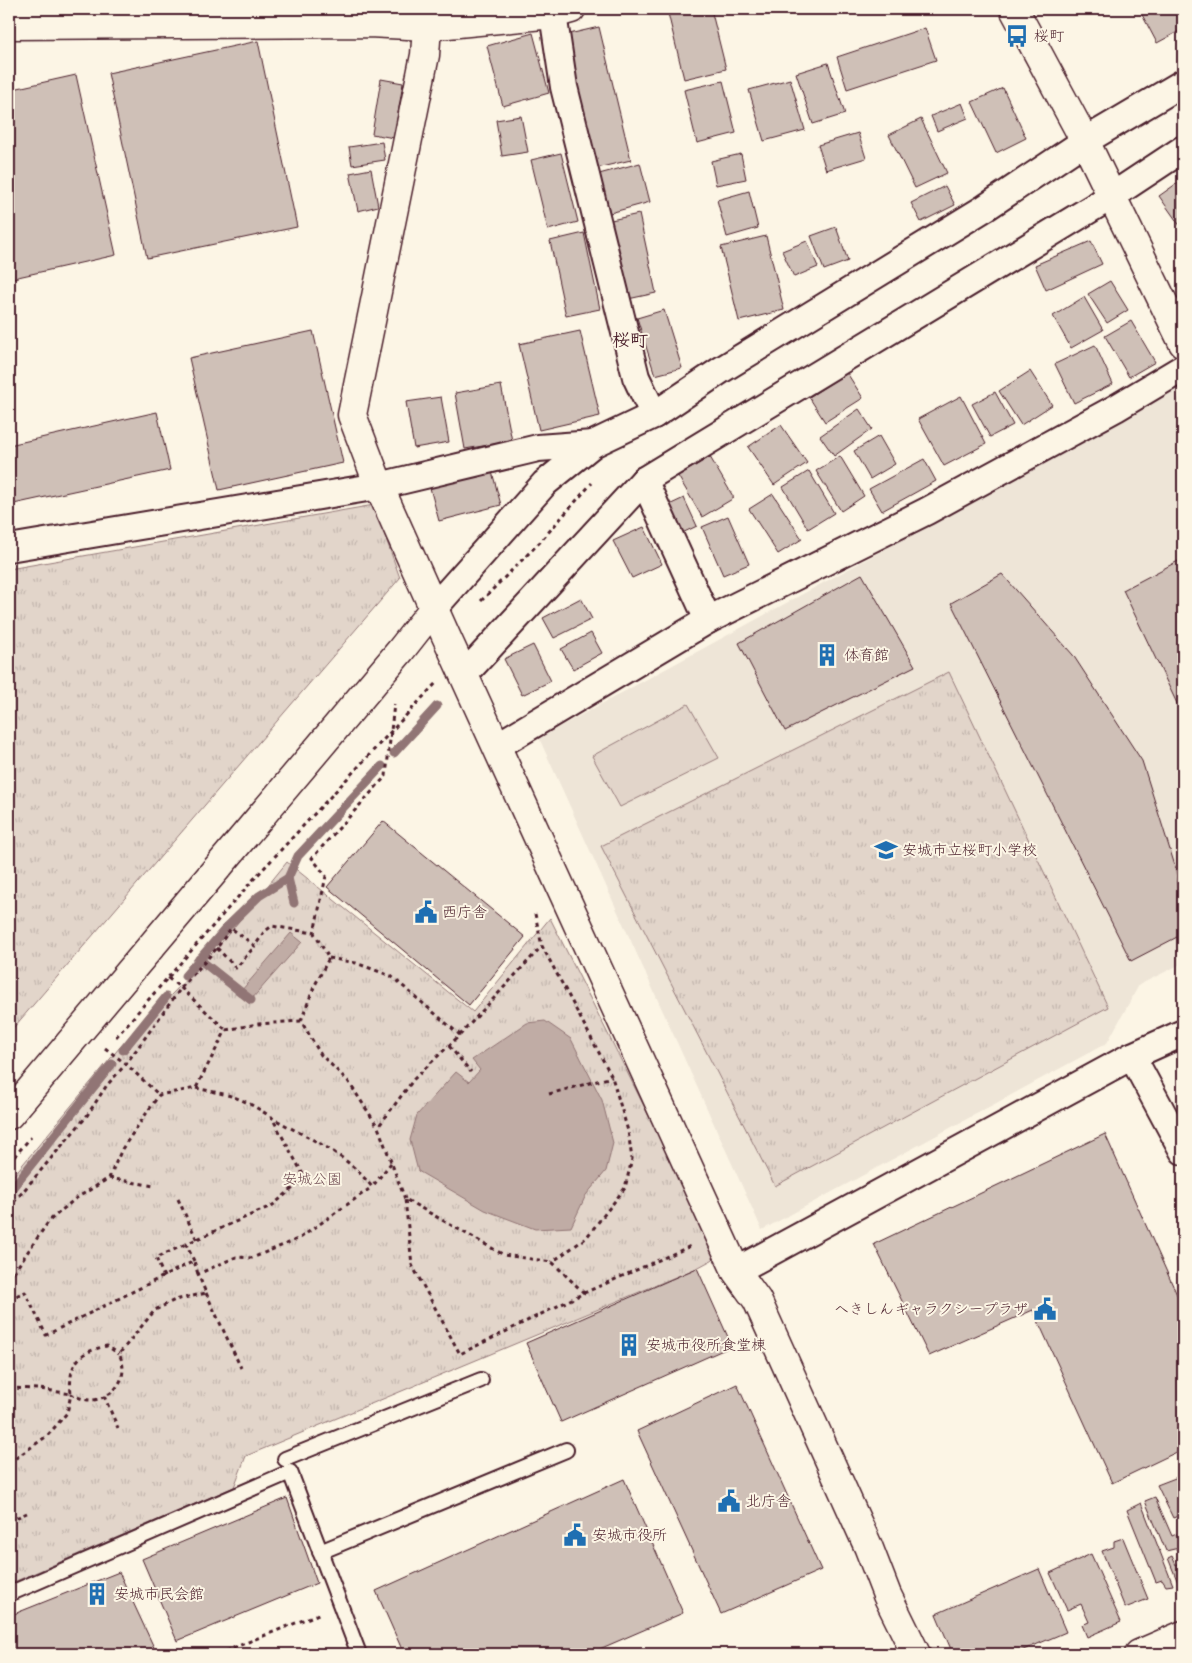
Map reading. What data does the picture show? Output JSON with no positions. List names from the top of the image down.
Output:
{
  "districts": ["桜町"],
  "parks": ["安城公園"],
  "places": {
    "bus stop": ["桜町"],
    "building": ["体育館", "安城市役所食堂棟", "安城市民会館"],
    "school or university": ["安城市立桜町小学校"],
    "public building": [
      "西庁舎",
      "へきしんギャラクシープラザ",
      "北庁舎",
      "安城市役所"
    ]
  }
}
